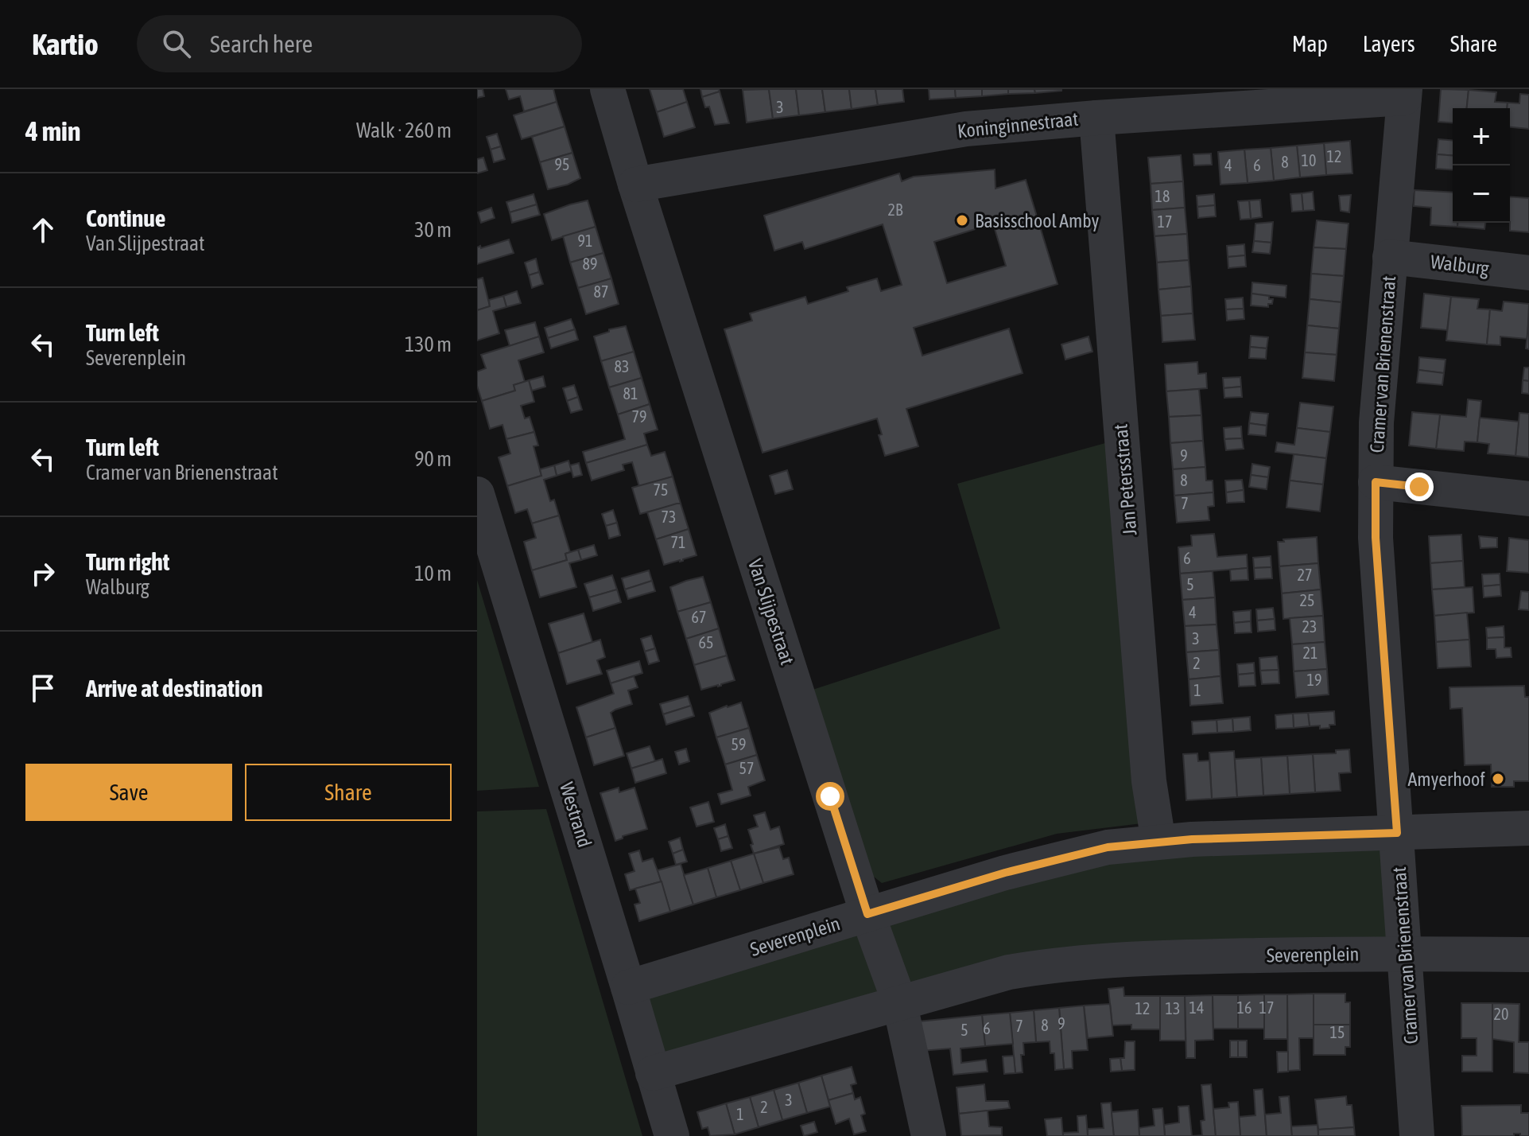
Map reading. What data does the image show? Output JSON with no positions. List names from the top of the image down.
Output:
{
  "streets": {
    "street": [
      "Koninginnestraat",
      "Walburg",
      "Cramer van Brienenstraat",
      "Jan Petersstraat",
      "Van Slijpestraat",
      "Westrand",
      "Severenplein"
    ]
  },
  "crossings": [
    ["Koninginnestraat", "Cramer van Brienenstraat"],
    ["Koninginnestraat", "Jan Petersstraat"],
    ["Koninginnestraat", "Van Slijpestraat"],
    ["Walburg", "Cramer van Brienenstraat"],
    ["Cramer van Brienenstraat", "Severenplein"],
    ["Jan Petersstraat", "Severenplein"],
    ["Van Slijpestraat", "Severenplein"],
    ["Westrand", "Severenplein"]
  ],
  "places": ["Basisschool Amby", "Amyerhoof"],
  "house_numbers": [
    "3",
    "12",
    "10",
    "8",
    "95",
    "4",
    "6",
    "18",
    "2B",
    "17",
    "91",
    "89",
    "87",
    "83",
    "81",
    "79",
    "9",
    "8",
    "75",
    "7",
    "73",
    "71",
    "6",
    "27",
    "5",
    "25",
    "4",
    "67",
    "23",
    "3",
    "65",
    "21",
    "2",
    "19",
    "1",
    "59",
    "57",
    "14",
    "16",
    "17",
    "12",
    "13",
    "20",
    "9",
    "8",
    "7",
    "6",
    "5",
    "15",
    "3",
    "2",
    "1"
  ],
  "page": {
    "header": "Kartio",
    "search": "Search here",
    "nav": ["Map", "Layers", "Share"],
    "heading": ["4 min", "Walk · 260 m"],
    "map_buttons": ["+", "−"],
    "list": [
      ["Continue", "Van Slijpestraat", "30 m"],
      ["Turn left", "Severenplein", "130 m"],
      ["Turn left", "Cramer van Brienenstraat", "90 m"],
      ["Turn right", "Walburg", "10 m"],
      "Arrive at destination"
    ],
    "buttons": ["Save", "Share"]
  }
}
